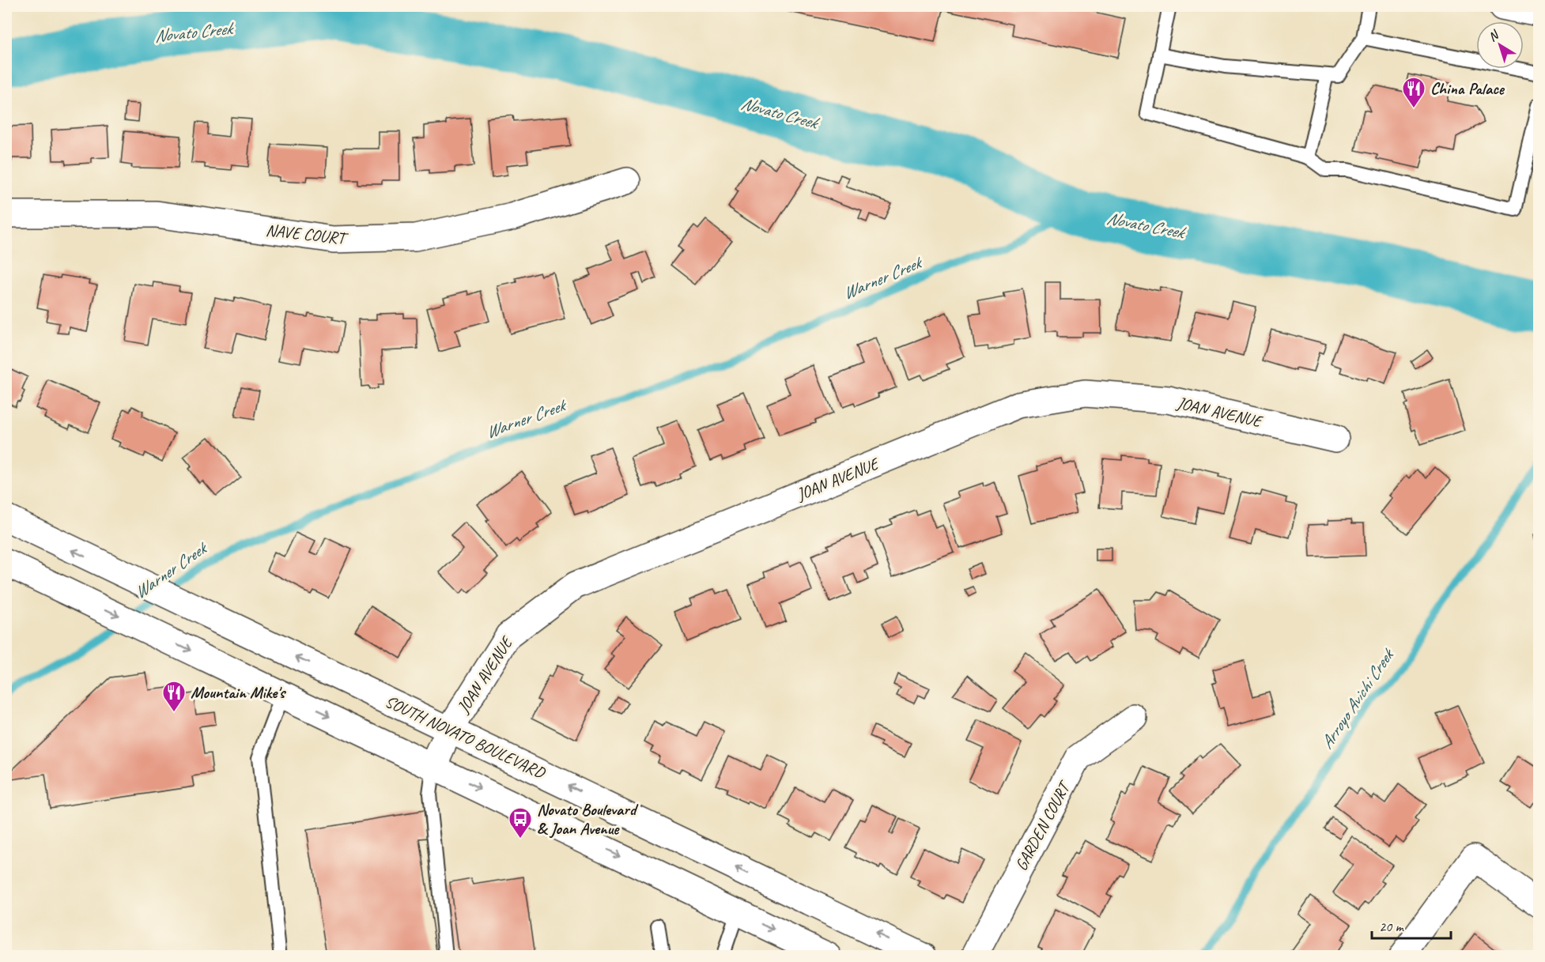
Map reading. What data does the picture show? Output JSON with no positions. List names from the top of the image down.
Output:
{
  "streets": {
    "street": [
      "NAVE COURT",
      "JOAN AVENUE",
      "SOUTH NOVATO BOULEVARD",
      "GARDEN COURT"
    ]
  },
  "crossings": [
    ["JOAN AVENUE", "SOUTH NOVATO BOULEVARD"]
  ],
  "water": ["Novato Creek", "Warner Creek", "Arroyo Avichi Creek"],
  "places": {
    "restaurant": ["China Palace", "Mountain Mike's"],
    "bus stop": ["Novato Boulevard & Joan Avenue"]
  },
  "scale_bar": "20 m",
  "north": "top left"
}
